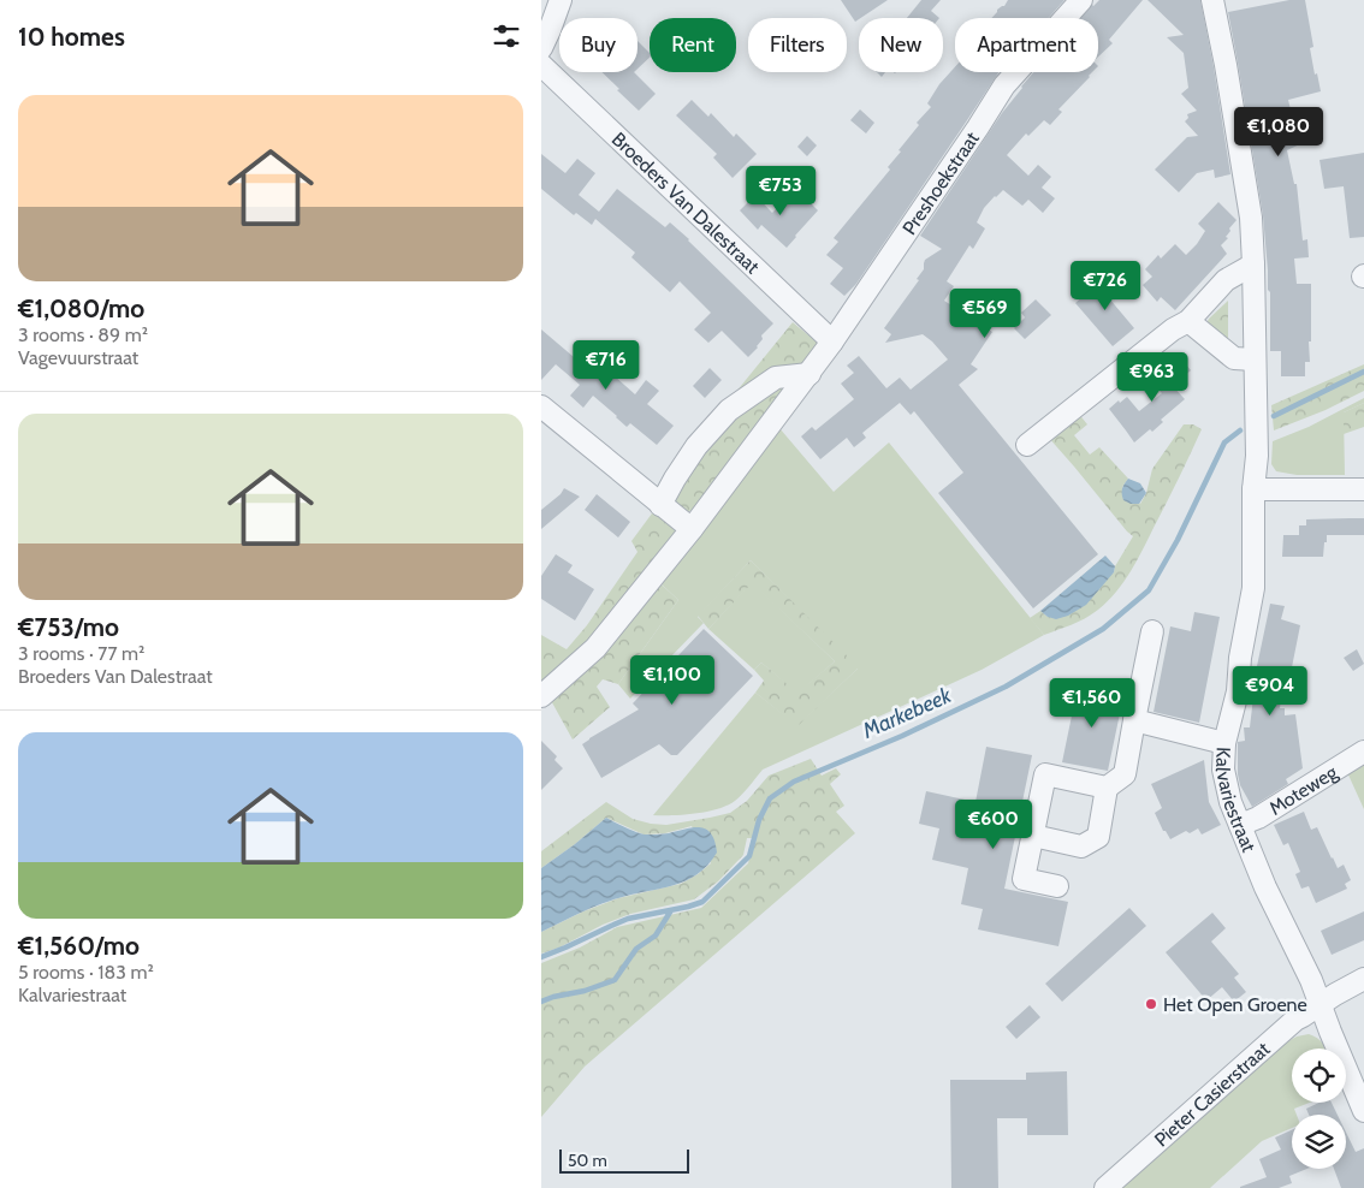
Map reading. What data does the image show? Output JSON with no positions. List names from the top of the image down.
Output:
{
  "streets": {
    "street": [
      "Preshoekstraat",
      "Broeders Van Dalestraat",
      "Moteweg",
      "Kalvariestraat",
      "Pieter Casierstraat"
    ]
  },
  "crossings": [
    ["Preshoekstraat", "Broeders Van Dalestraat"],
    ["Moteweg", "Kalvariestraat"],
    ["Kalvariestraat", "Pieter Casierstraat"]
  ],
  "water": ["Markebeek"],
  "places": ["Het Open Groene"],
  "scale_bar": "50 m",
  "page": {
    "heading": "10 homes",
    "chip": [
      "Buy",
      "Rent",
      "Filters",
      "New",
      "Apartment"
    ],
    "list": [
      {
        "name": "€1,080/mo",
        "note": "3 rooms · 89 m² · Vagevuurstraat"
      },
      {
        "name": "€753/mo",
        "note": "3 rooms · 77 m² · Broeders Van Dalestraat"
      },
      {
        "name": "€1,560/mo",
        "note": "5 rooms · 183 m² · Kalvariestraat"
      }
    ],
    "price": [
      "€1,080",
      "€753",
      "€726",
      "€569",
      "€716",
      "€963",
      "€1,100",
      "€904",
      "€1,560",
      "€600"
    ],
    "scale": "50 m"
  }
}
